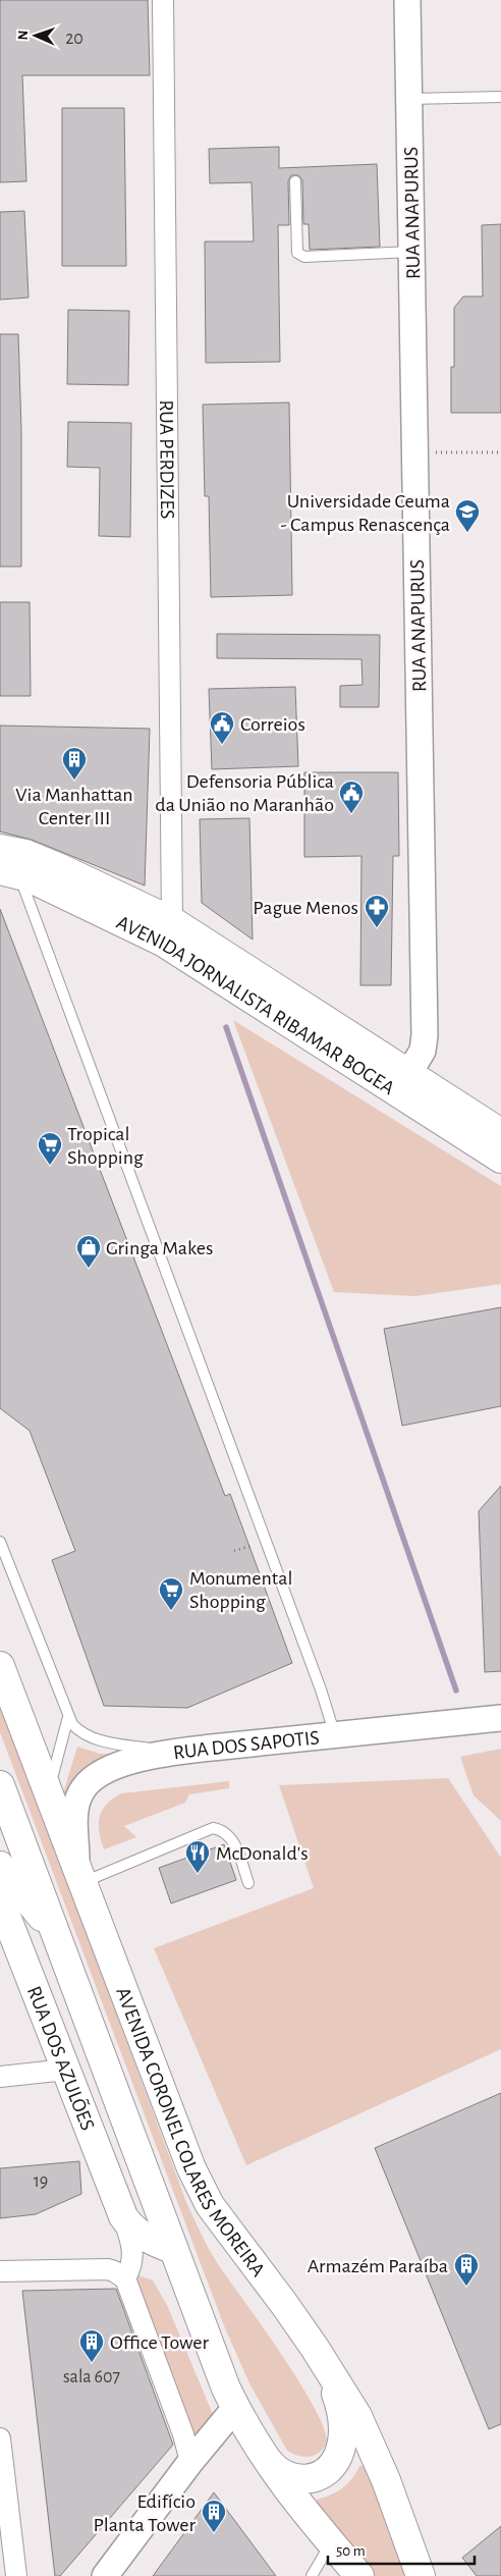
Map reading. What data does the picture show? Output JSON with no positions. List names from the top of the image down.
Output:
{
  "streets": {
    "main road": ["AVENIDA JORNALISTA RIBAMAR BOGEA", "RUA DOS AZULÕES", "AVENIDA CORONEL COLARES MOREIRA"],
    "street": ["RUA ANAPURUS", "RUA PERDIZES", "RUA DOS SAPOTIS"]
  },
  "crossings": [
    ["RUA ANAPURUS", "AVENIDA JORNALISTA RIBAMAR BOGEA"],
    ["RUA PERDIZES", "AVENIDA JORNALISTA RIBAMAR BOGEA"],
    ["RUA DOS SAPOTIS", "AVENIDA CORONEL COLARES MOREIRA"]
  ],
  "places": {
    "school or university": ["Universidade Ceuma - Campus Renascença"],
    "public building": ["Correios", "Defensoria Pública da União no Maranhão"],
    "building": [
      "Via Manhattan Center III",
      "Armazém Paraíba",
      "Office Tower",
      "Edifício Planta Tower"
    ],
    "pharmacy": ["Pague Menos"],
    "supermarket": ["Tropical Shopping", "Monumental Shopping"],
    "shop": ["Gringa Makes"],
    "restaurant": ["McDonald's"]
  },
  "house_numbers": ["20", "19", "sala 607"],
  "scale_bar": "50 m",
  "north": "left"
}
